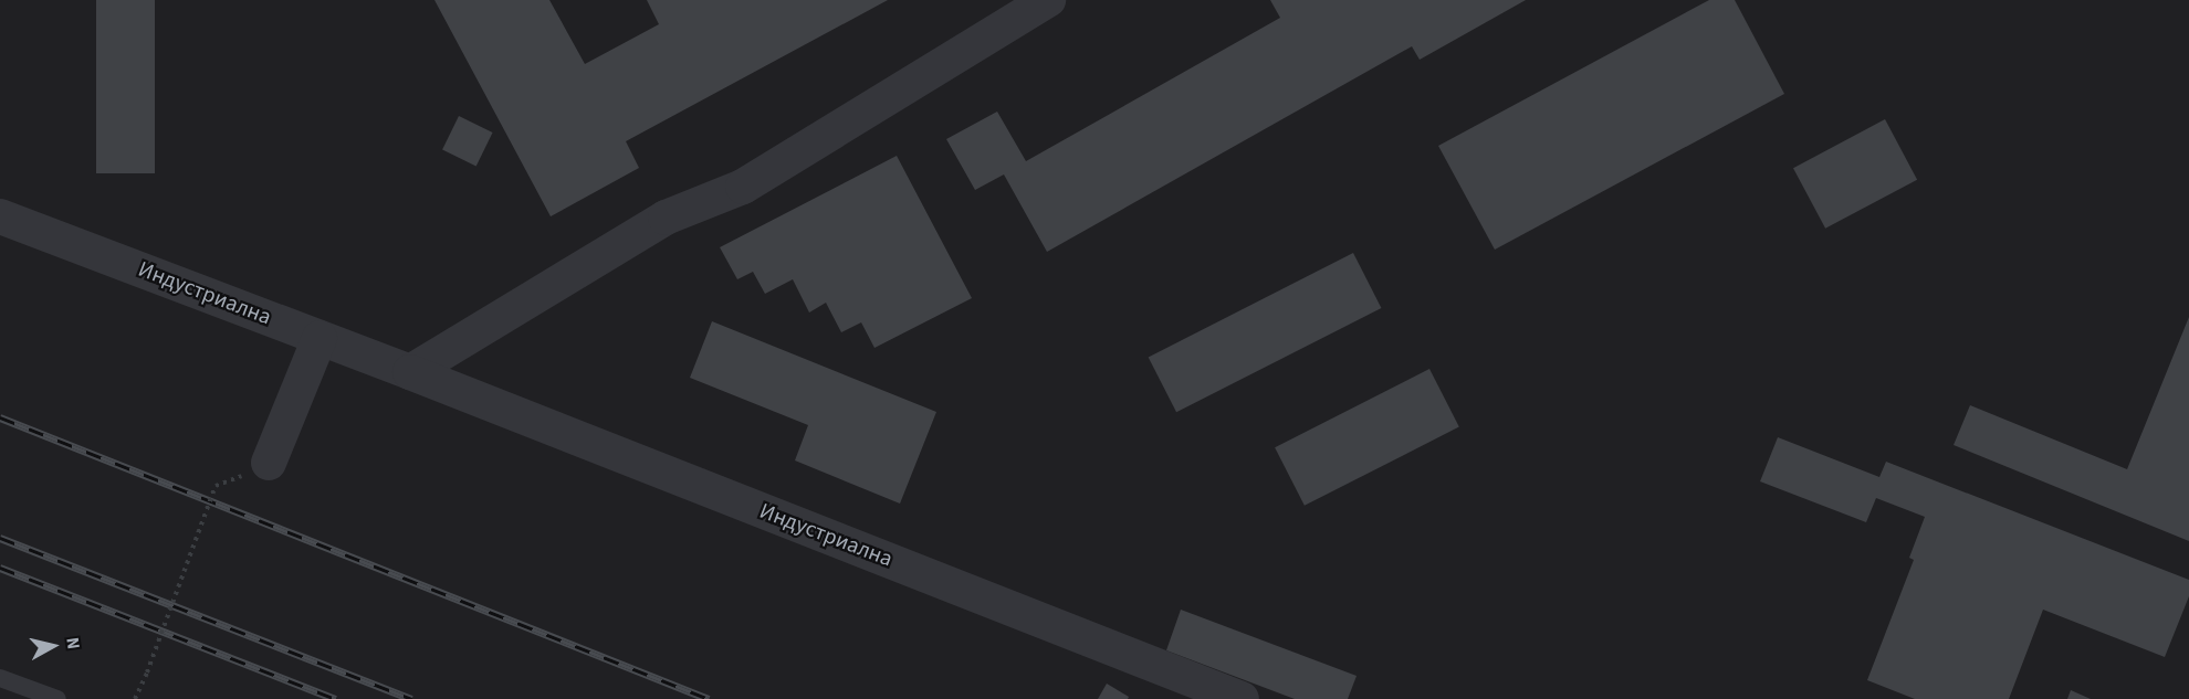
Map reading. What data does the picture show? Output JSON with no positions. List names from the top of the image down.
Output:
{
  "streets": {
    "street": ["Индустриална"]
  },
  "north": "right"
}
